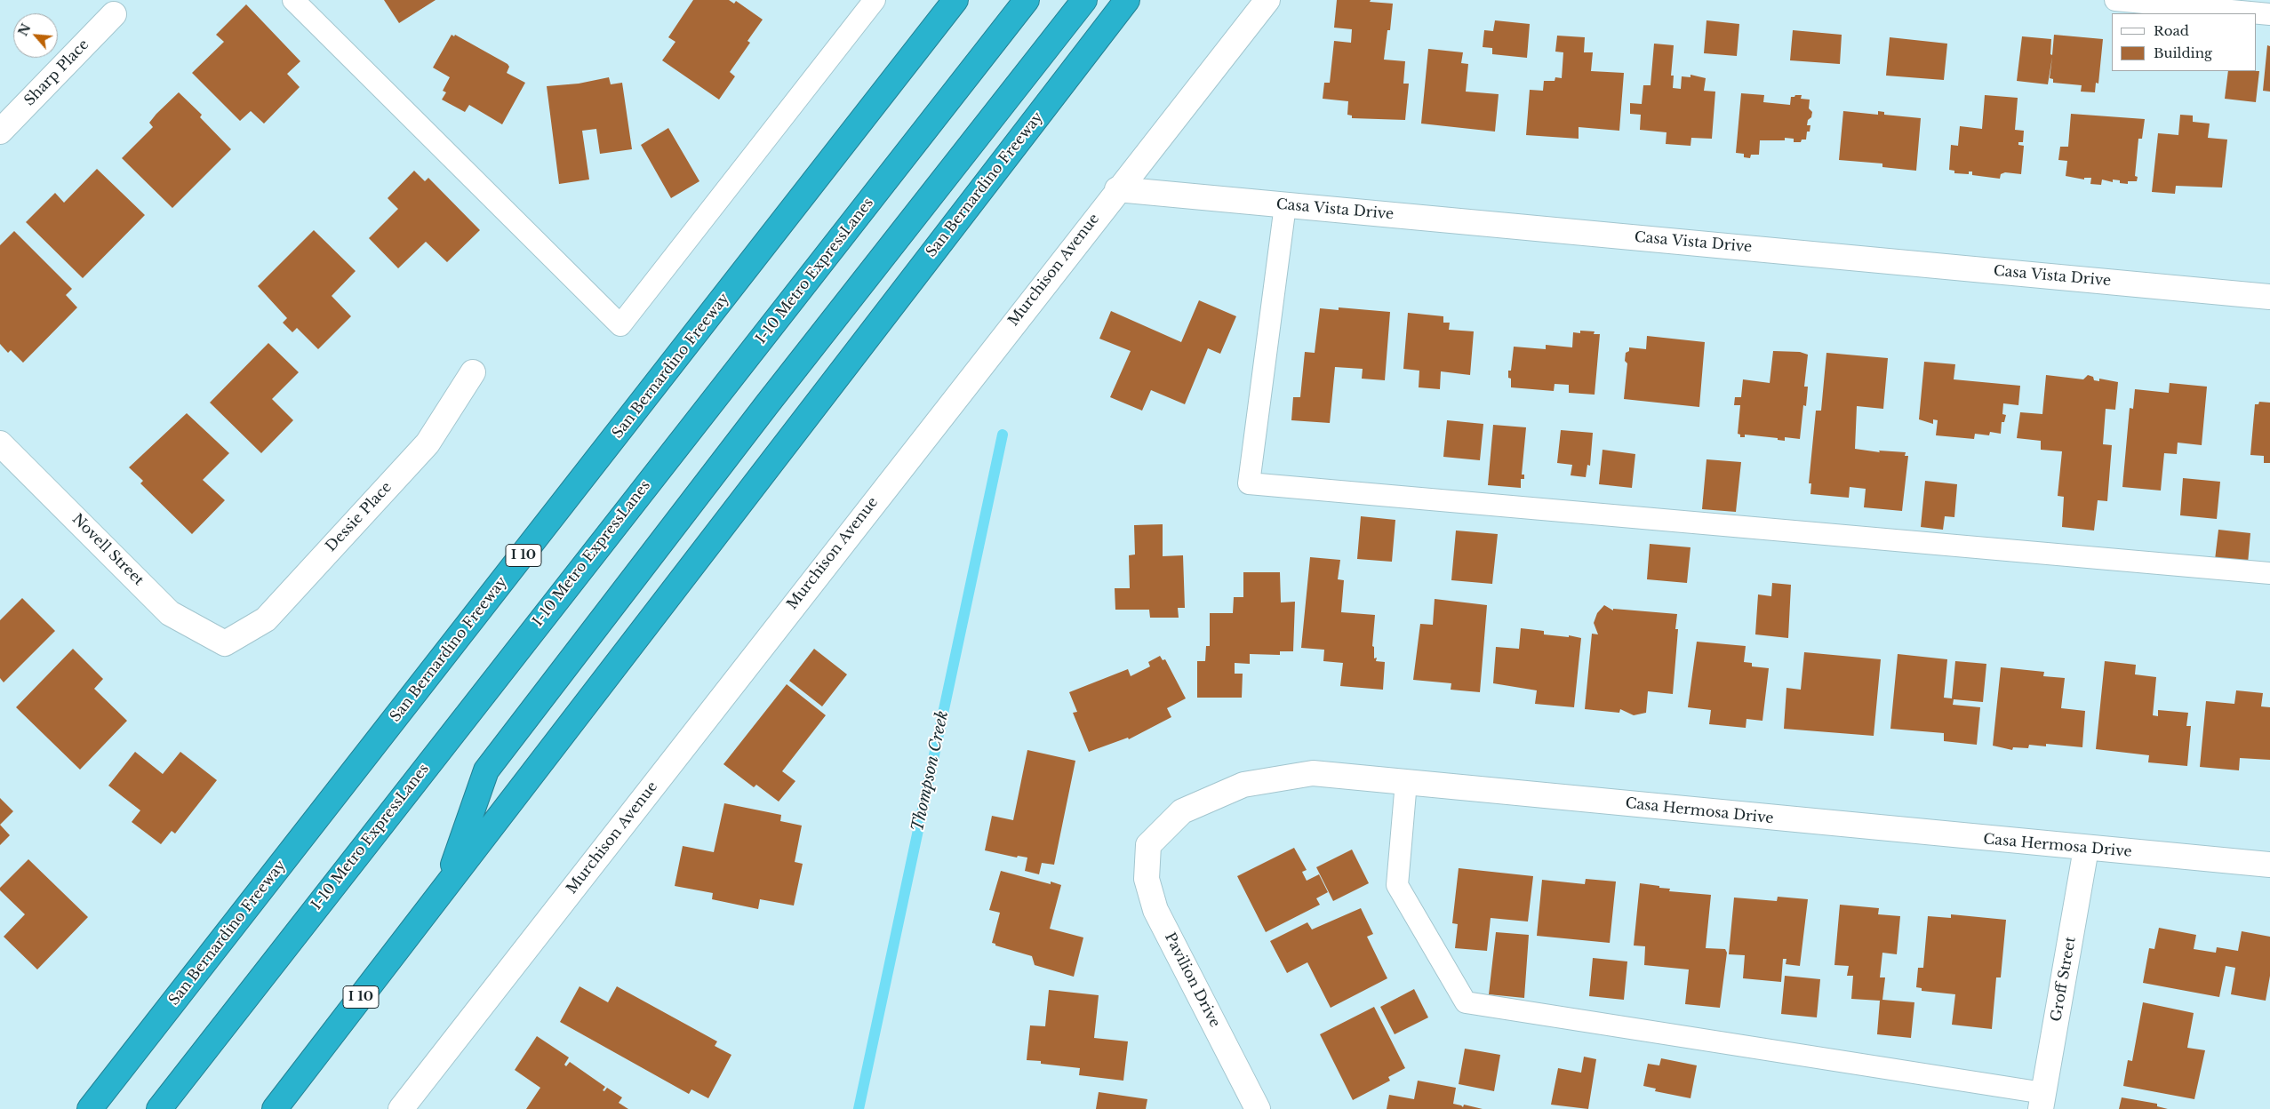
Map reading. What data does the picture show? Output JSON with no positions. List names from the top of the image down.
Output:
{
  "streets": {
    "highway": ["San Bernardino Freeway", "I-10 Metro ExpressLanes", "I 10"],
    "street": [
      "Sharp Place",
      "Casa Vista Drive",
      "Murchison Avenue",
      "Dessie Place",
      "Novell Street",
      "Casa Hermosa Drive",
      "Groff Street",
      "Pavilion Drive"
    ]
  },
  "crossings": [
    ["Casa Vista Drive", "Murchison Avenue"],
    ["Dessie Place", "Novell Street"],
    ["Casa Hermosa Drive", "Groff Street"],
    ["Casa Hermosa Drive", "Pavilion Drive"]
  ],
  "water": ["Thompson Creek"],
  "legend": ["Road", "Building"],
  "north": "top left"
}
